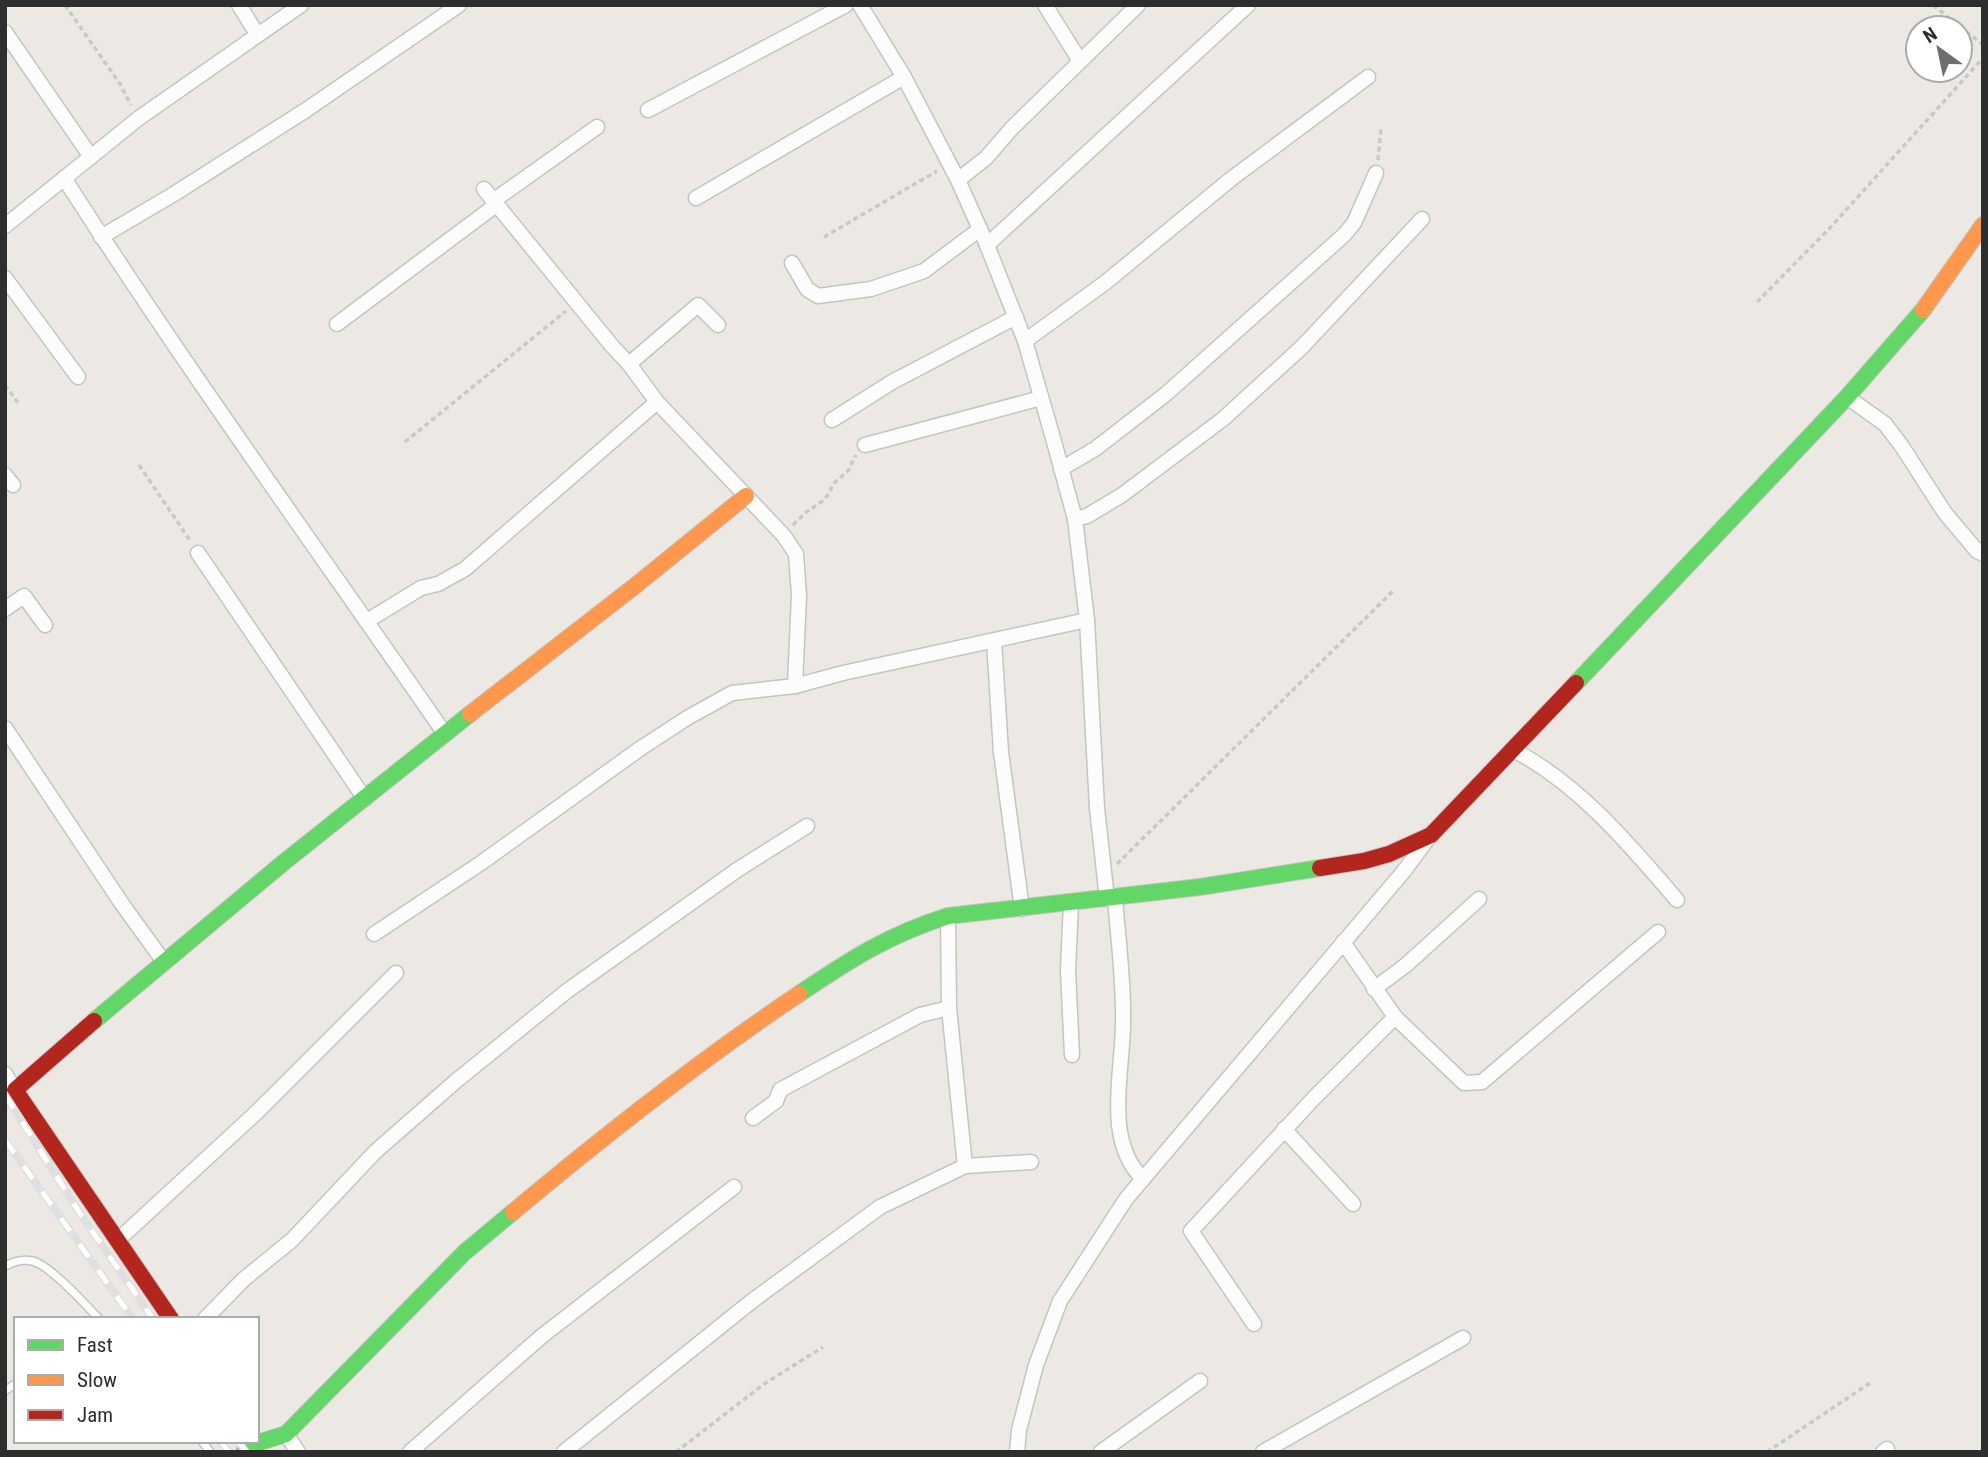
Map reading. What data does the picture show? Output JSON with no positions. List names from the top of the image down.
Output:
{
  "legend": ["Fast", "Slow", "Jam"],
  "north": "top left"
}
